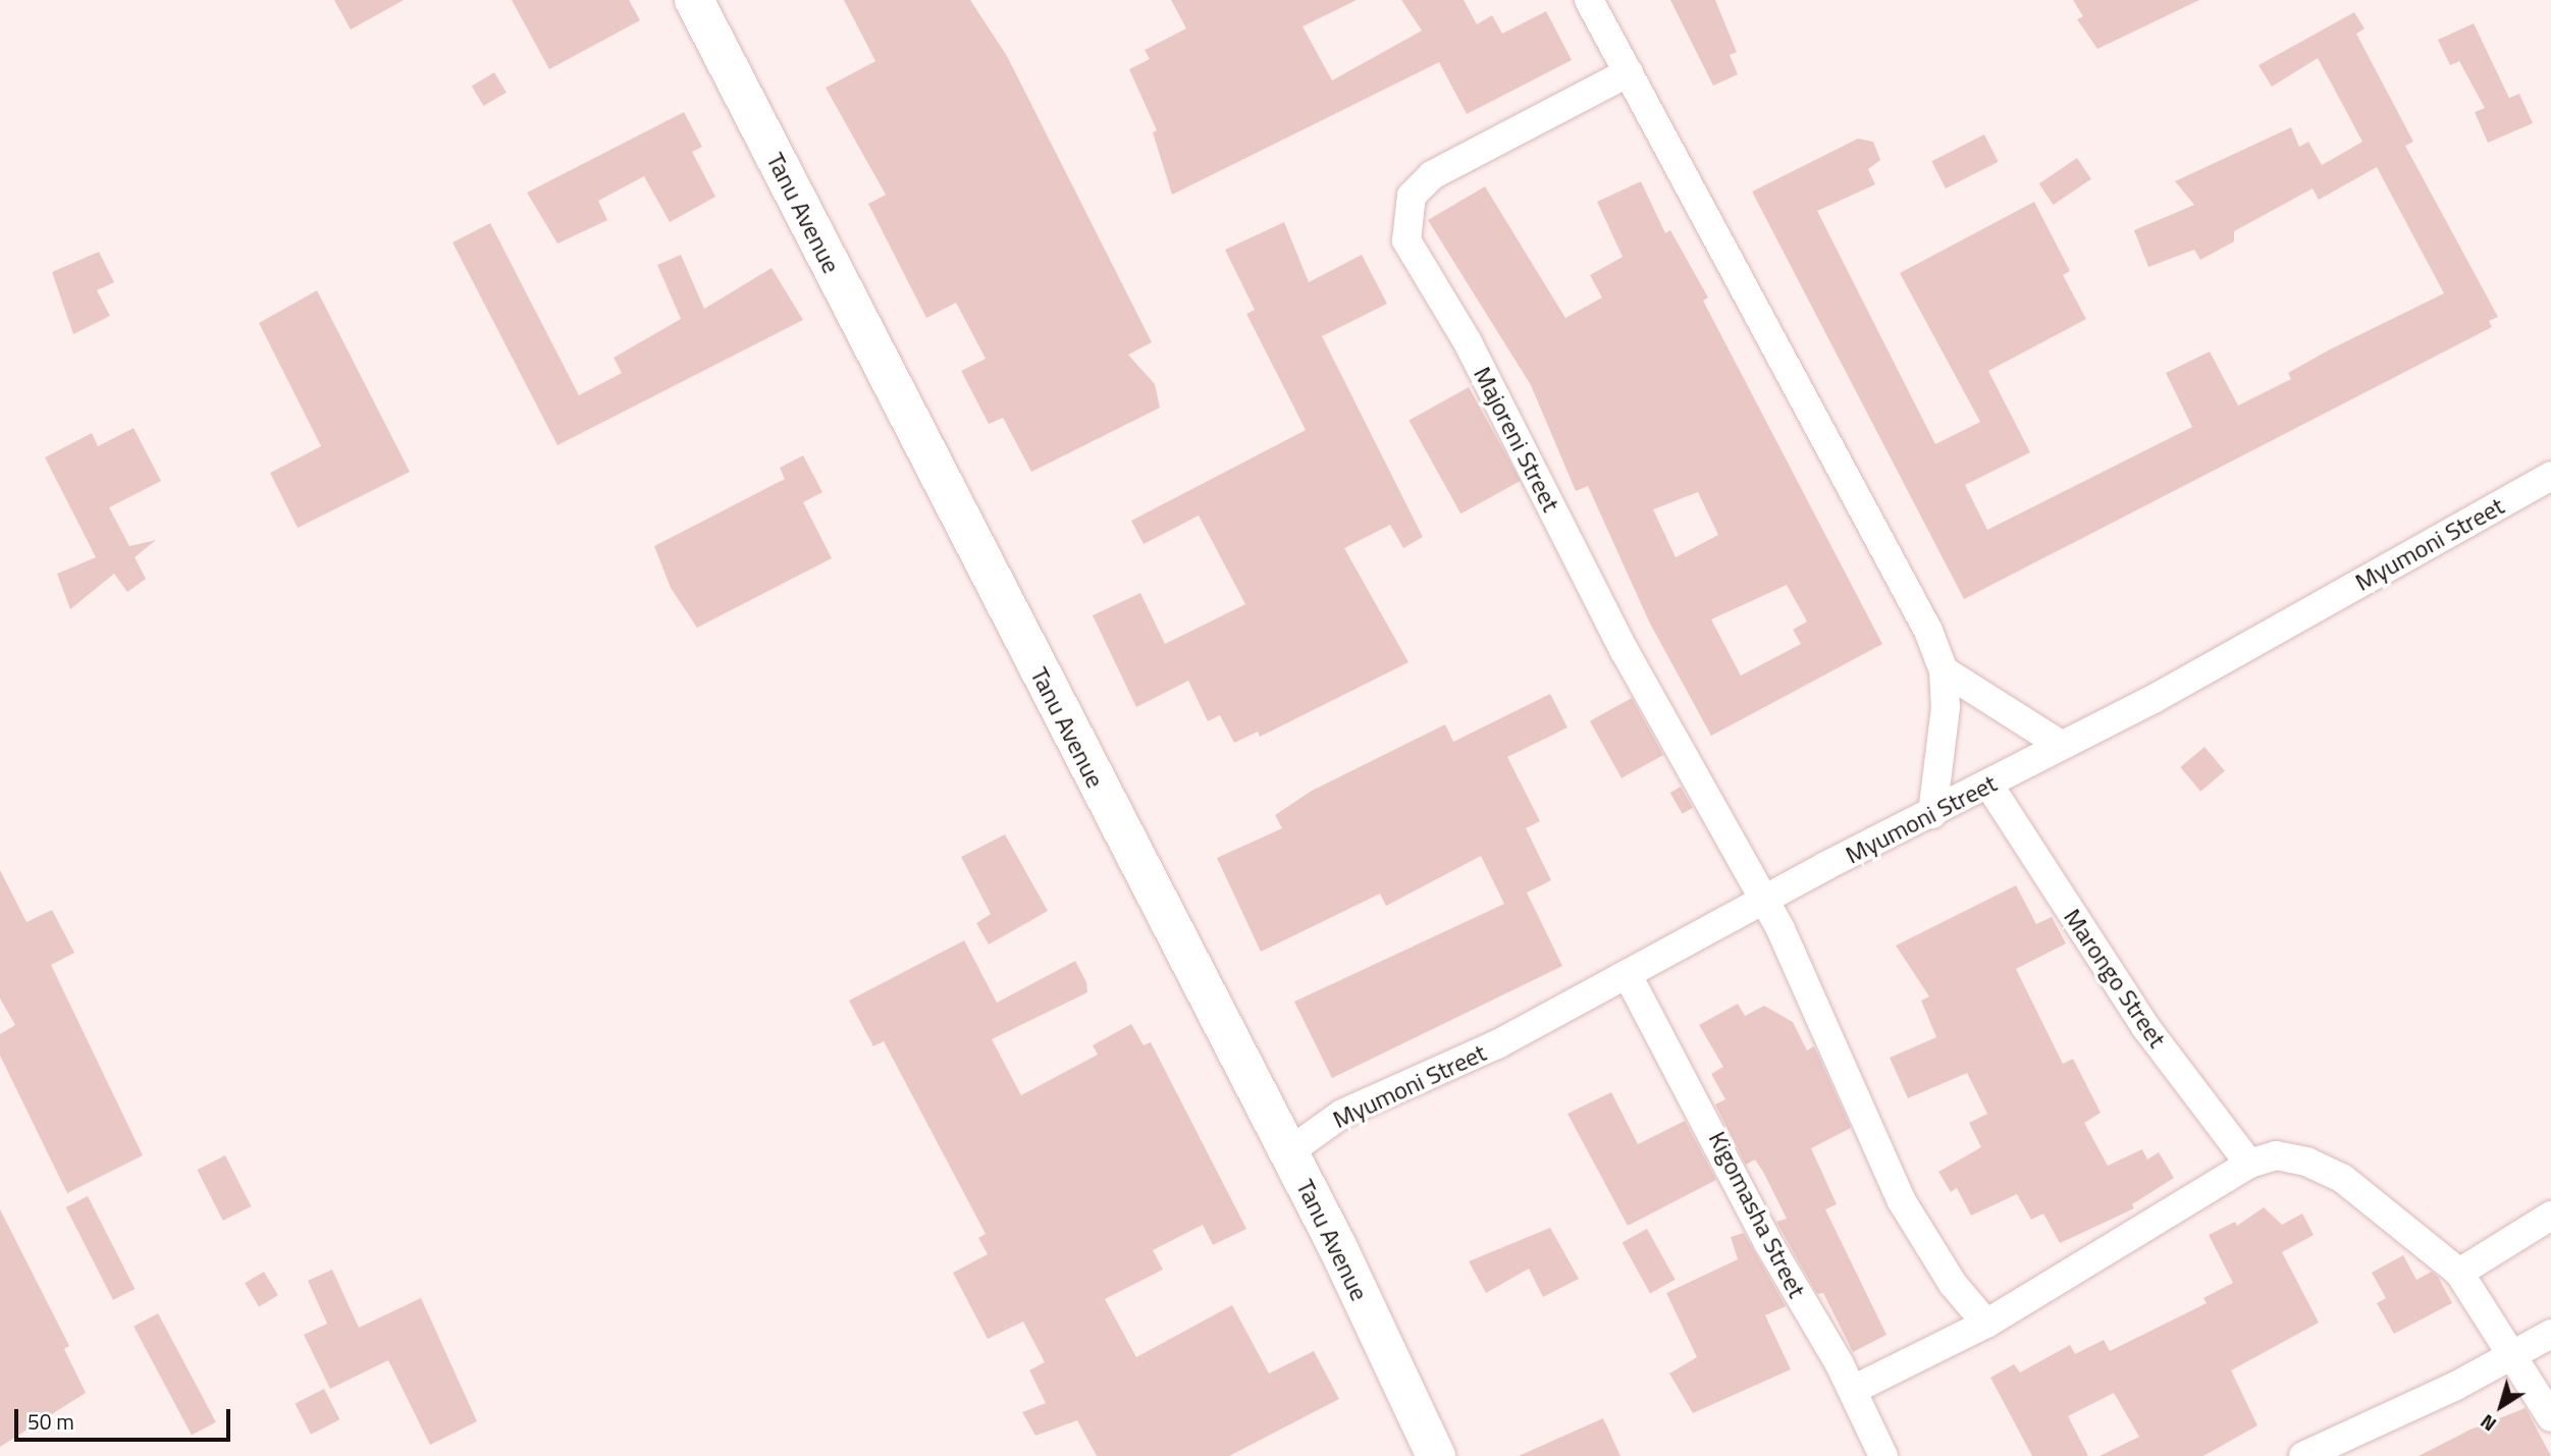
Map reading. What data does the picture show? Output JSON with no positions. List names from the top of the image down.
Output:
{
  "streets": {
    "street": [
      "Tanu Avenue",
      "Majoreni Street",
      "Myumoni Street",
      "Marongo Street",
      "Kigomasha Street"
    ]
  },
  "crossings": [
    ["Tanu Avenue", "Myumoni Street"],
    ["Majoreni Street", "Myumoni Street"],
    ["Myumoni Street", "Marongo Street"],
    ["Myumoni Street", "Kigomasha Street"]
  ],
  "scale_bar": "50 m",
  "north": "bottom left"
}
